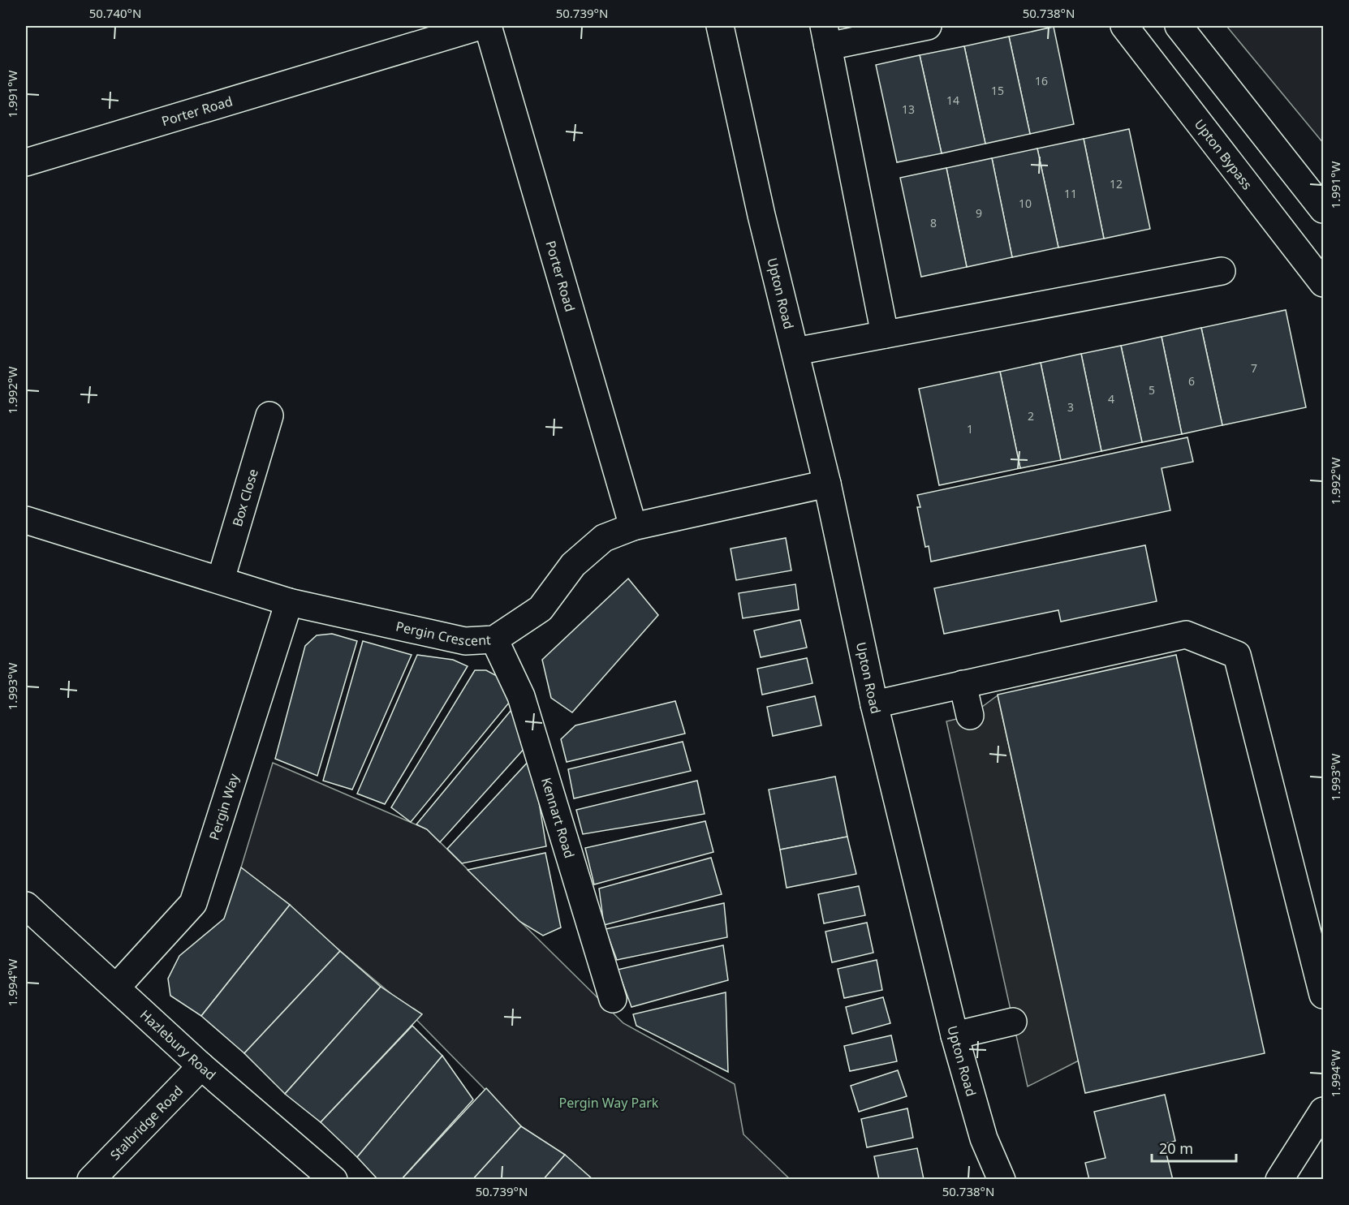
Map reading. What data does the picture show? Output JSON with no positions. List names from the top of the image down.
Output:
{
  "streets": {
    "main road": [
      "Porter Road",
      "Upton Bypass",
      "Upton Road",
      "Box Close",
      "Pergin Crescent",
      "Pergin Way",
      "Kennart Road",
      "Hazlebury Road",
      "Stalbridge Road"
    ]
  },
  "crossings": [
    ["Porter Road", "Pergin Crescent"],
    ["Upton Road", "Pergin Crescent"],
    ["Box Close", "Pergin Crescent"],
    ["Pergin Crescent", "Pergin Way"],
    ["Pergin Crescent", "Kennart Road"],
    ["Pergin Way", "Hazlebury Road"],
    ["Hazlebury Road", "Stalbridge Road"]
  ],
  "parks": ["Pergin Way Park"],
  "house_numbers": [
    "16",
    "15",
    "14",
    "13",
    "12",
    "11",
    "10",
    "9",
    "8",
    "7",
    "6",
    "5",
    "4",
    "3",
    "2",
    "1"
  ],
  "scale_bar": "20 m",
  "coordinates": [
    "50.740°N",
    "50.739°N",
    "50.738°N",
    "1.991°W",
    "1.992°W",
    "1.993°W",
    "1.994°W"
  ]
}
